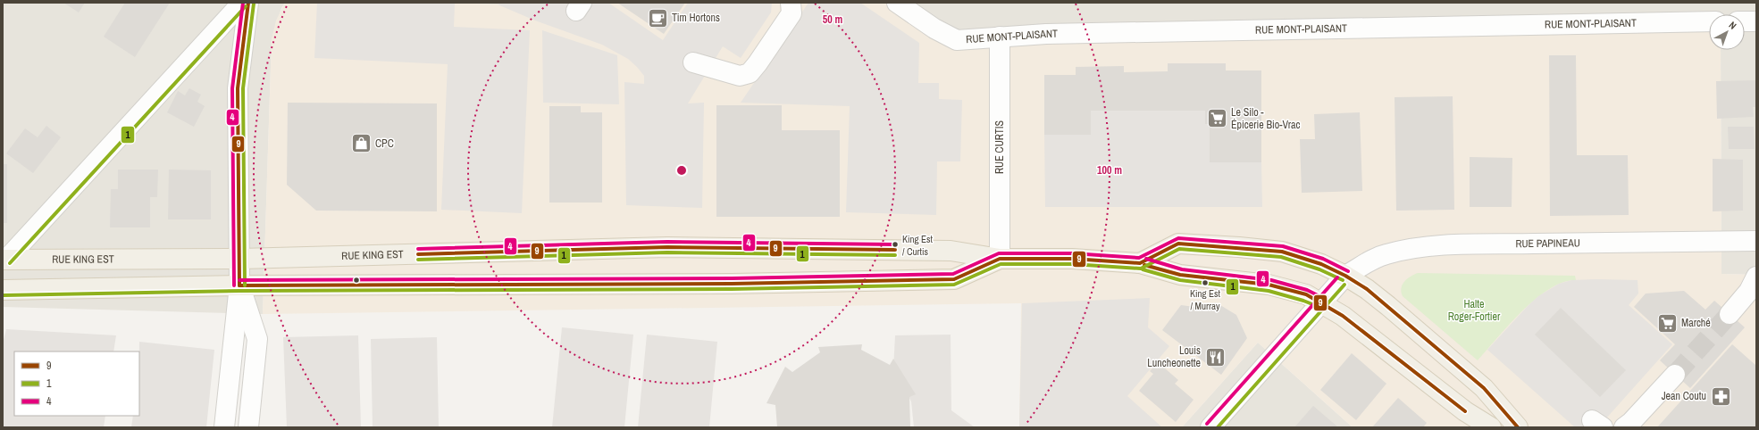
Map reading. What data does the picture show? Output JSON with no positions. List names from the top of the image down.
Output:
{
  "streets": {
    "main road": ["RUE KING EST"],
    "street": ["RUE MONT-PLAISANT", "RUE CURTIS", "RUE PAPINEAU"]
  },
  "crossings": [
    ["RUE MONT-PLAISANT", "RUE CURTIS"],
    ["RUE CURTIS", "RUE KING EST"],
    ["RUE PAPINEAU", "RUE KING EST"]
  ],
  "parks": ["Halte Roger-Fortier"],
  "places": {
    "cafe": ["Tim Hortons"],
    "supermarket": ["Le Silo - Épicerie Bio-Vrac", "Marché"],
    "shop": ["CPC"],
    "other": ["King Est / Curtis", "King Est / Murray"],
    "restaurant": ["Louis Luncheonette"],
    "pharmacy": ["Jean Coutu"]
  },
  "lines": ["transit line 9", "transit line 4", "transit line 1"],
  "legend": ["9", "1", "4"],
  "north": "top right",
  "rings": ["50 m", "100 m"]
}
